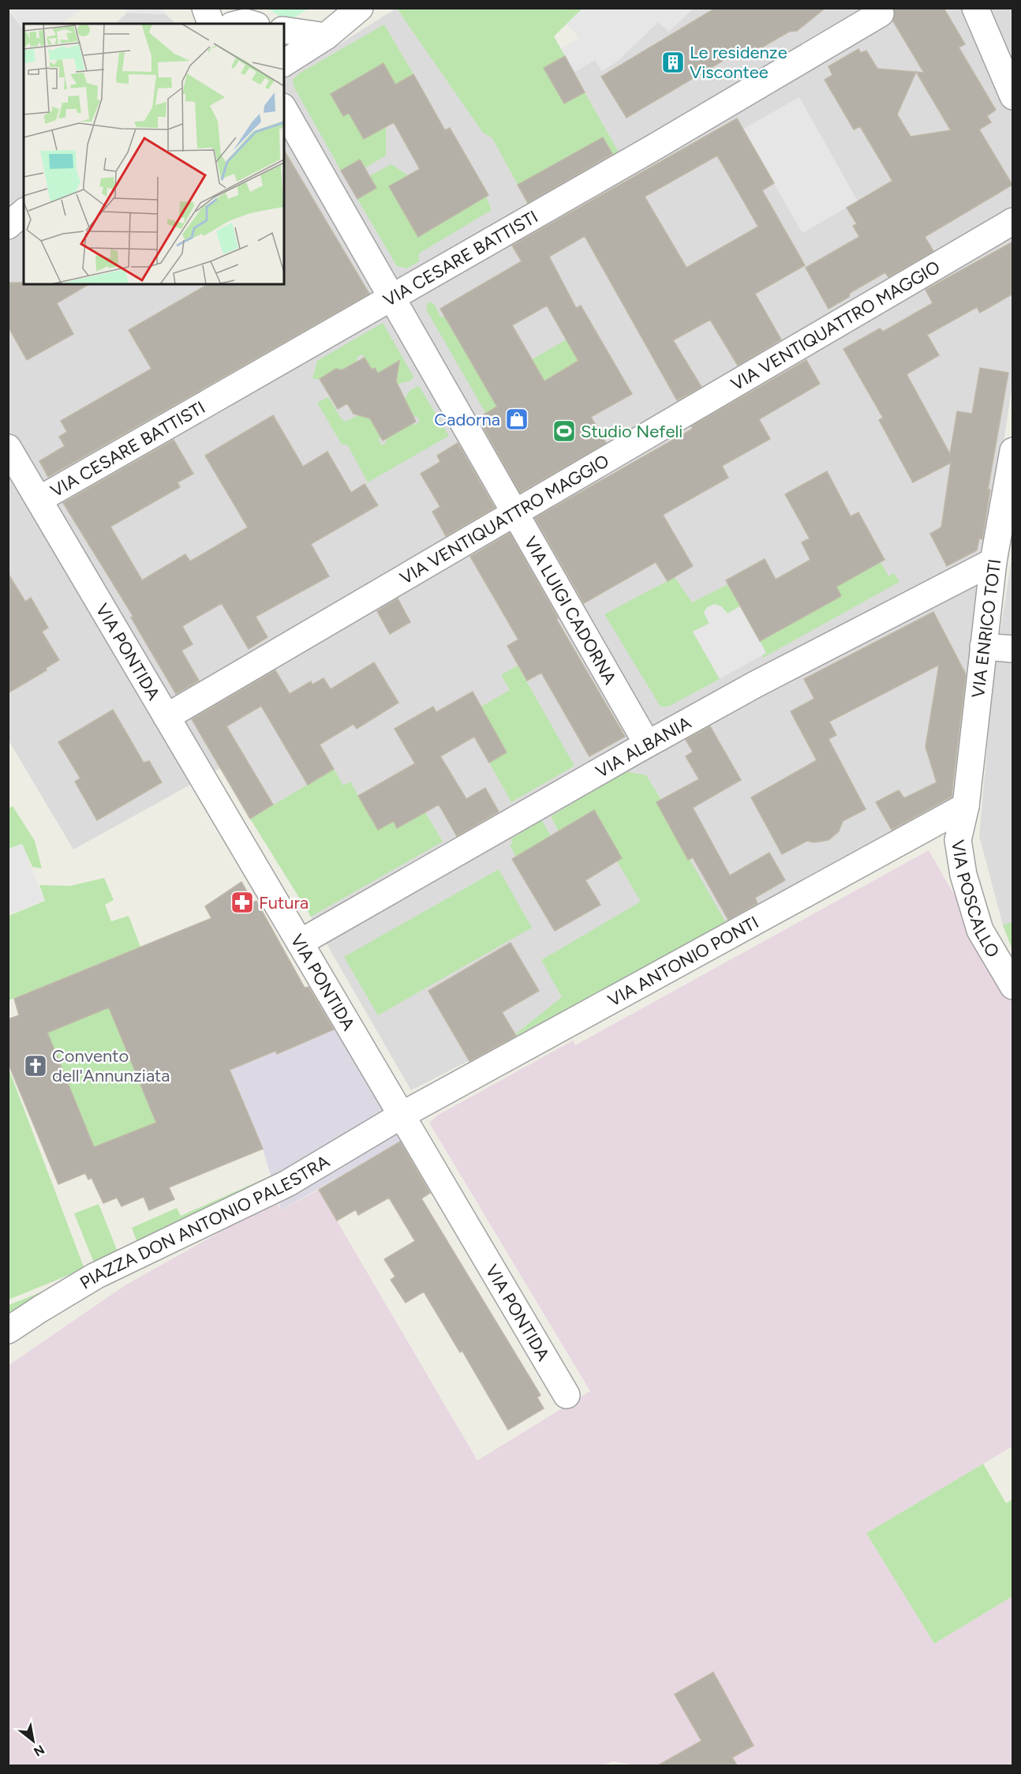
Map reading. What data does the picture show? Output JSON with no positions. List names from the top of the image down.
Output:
{
  "streets": {
    "street": [
      "VIA CESARE BATTISTI",
      "VIA VENTIQUATTRO MAGGIO",
      "VIA LUIGI CADORNA",
      "VIA ENRICO TOTI",
      "VIA PONTIDA",
      "VIA ALBANIA",
      "VIA POSCALLO",
      "VIA ANTONIO PONTI",
      "PIAZZA DON ANTONIO PALESTRA"
    ]
  },
  "crossings": [
    ["VIA CESARE BATTISTI", "VIA LUIGI CADORNA"],
    ["VIA CESARE BATTISTI", "VIA PONTIDA"],
    ["VIA VENTIQUATTRO MAGGIO", "VIA LUIGI CADORNA"],
    ["VIA VENTIQUATTRO MAGGIO", "VIA PONTIDA"],
    ["VIA LUIGI CADORNA", "VIA ALBANIA"],
    ["VIA ENRICO TOTI", "VIA ALBANIA"],
    ["VIA ENRICO TOTI", "VIA POSCALLO"],
    ["VIA ENRICO TOTI", "VIA ANTONIO PONTI"],
    ["VIA PONTIDA", "VIA ALBANIA"],
    ["VIA PONTIDA", "VIA ANTONIO PONTI"],
    ["VIA PONTIDA", "PIAZZA DON ANTONIO PALESTRA"],
    ["VIA POSCALLO", "VIA ANTONIO PONTI"],
    ["VIA ANTONIO PONTI", "PIAZZA DON ANTONIO PALESTRA"]
  ],
  "places": {
    "building": ["Le residenze Viscontee"],
    "shop": ["Cadorna"],
    "sports": ["Studio Nefeli"],
    "pharmacy": ["Futura"],
    "church": ["Convento dell'Annunziata"]
  },
  "north": "bottom right"
}
